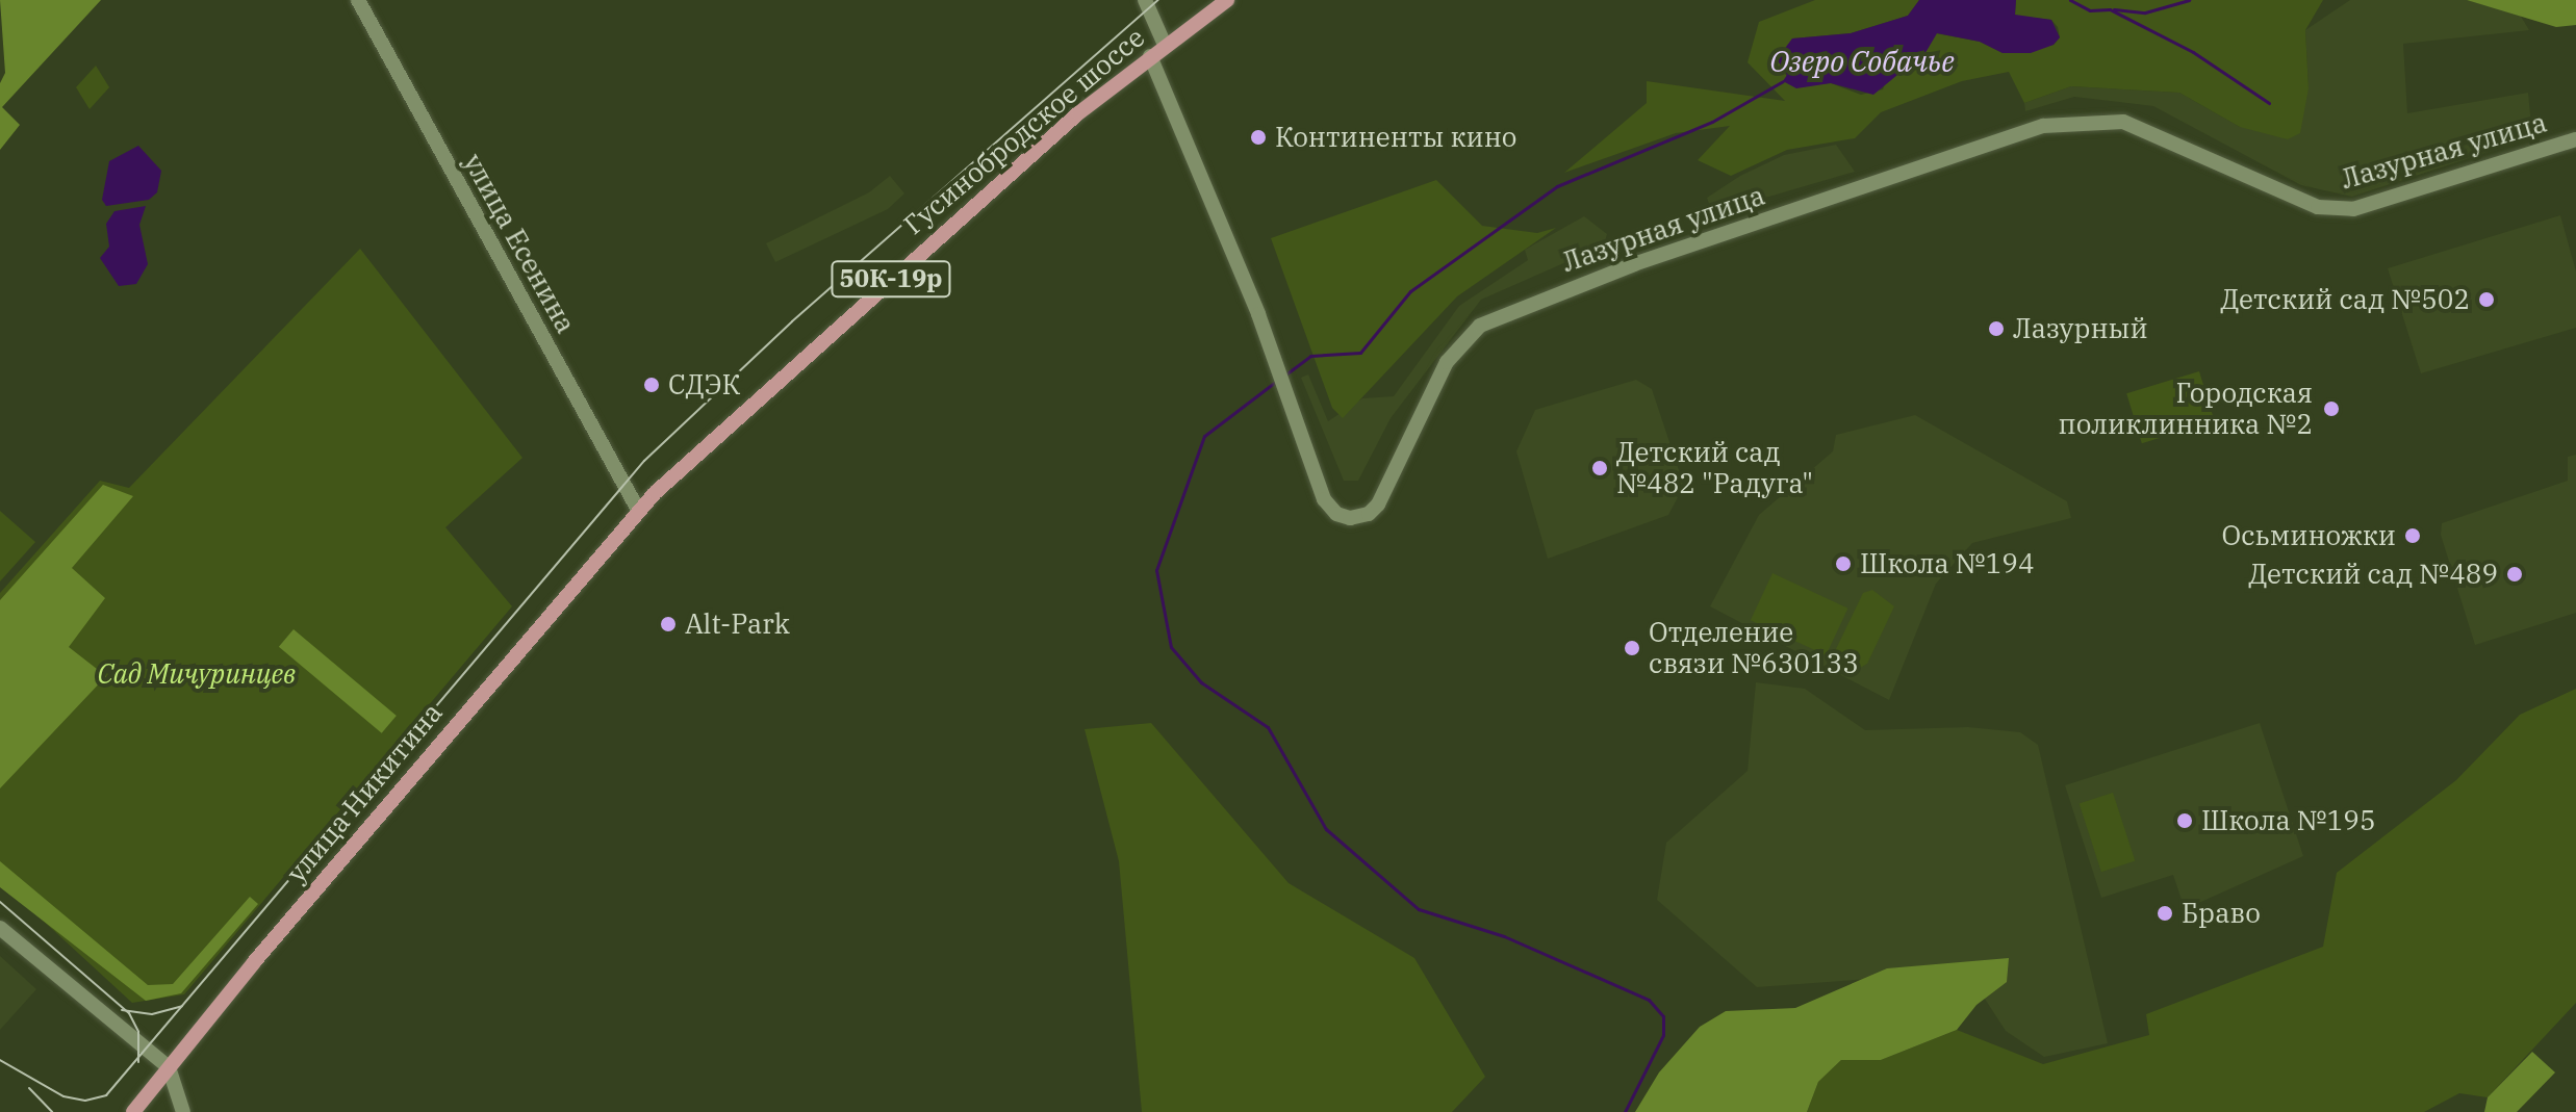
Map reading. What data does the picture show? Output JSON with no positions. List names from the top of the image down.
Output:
{
  "streets": {
    "main road": ["Гусинобродское шоссе", "50К-19р", "улица Никитина"],
    "street": ["Лазурная улица", "улица Есенина"]
  },
  "crossings": [
    ["Гусинобродское шоссе", "Лазурная улица"],
    ["Гусинобродское шоссе", "улица Есенина"],
    ["Гусинобродское шоссе", "улица Никитина"],
    ["улица Есенина", "улица Никитина"]
  ],
  "water": ["Озеро Собачье"],
  "parks": ["Сад Мичуринцев"],
  "places": [
    "Континенты кино",
    "Детский сад №502",
    "Лазурный",
    "СДЭК",
    "Городская поликлинника №2",
    "Детский сад №482 \"Радуга\"",
    "Осьминожки",
    "Школа №194",
    "Детский сад №489",
    "Alt-Park",
    "Отделение связи №630133",
    "Школа №195",
    "Браво"
  ]
}
